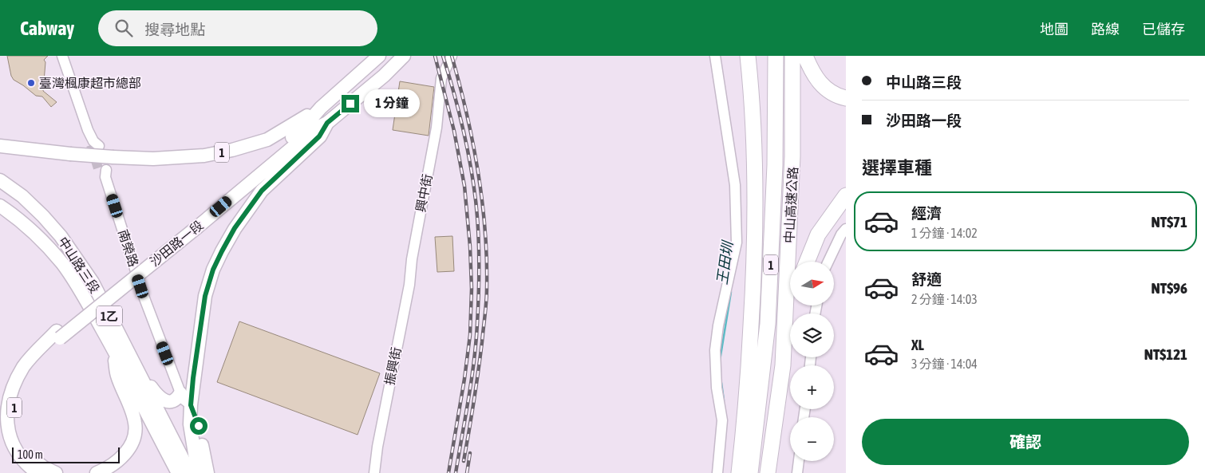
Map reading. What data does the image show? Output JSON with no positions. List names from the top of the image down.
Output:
{
  "streets": {
    "highway": ["1", "中山高速公路"],
    "main road": ["沙田路一段", "中山路三段", "1乙"],
    "street": ["興中街", "南榮路", "振興街"]
  },
  "crossings": [
    ["興中街", "振興街"]
  ],
  "water": ["王田圳"],
  "places": ["臺灣楓康超市總部"],
  "scale_bar": "100 m",
  "north": "right",
  "page": {
    "header": "Cabway",
    "search": "搜尋地點",
    "nav": ["地圖", "路線", "已儲存"],
    "banner": ["中山路三段", "沙田路一段"],
    "bubble": "1 分鐘",
    "heading": "選擇車種",
    "list": [
      {
        "name": "經濟",
        "note": "1 分鐘 · 14:02",
        "value": "NT$71"
      },
      {
        "name": "舒適",
        "note": "2 分鐘 · 14:03",
        "value": "NT$96"
      },
      {
        "name": "XL",
        "note": "3 分鐘 · 14:04",
        "value": "NT$121"
      }
    ],
    "map_buttons": ["+", "−"],
    "buttons": "確認",
    "scale": "100 m"
  }
}
